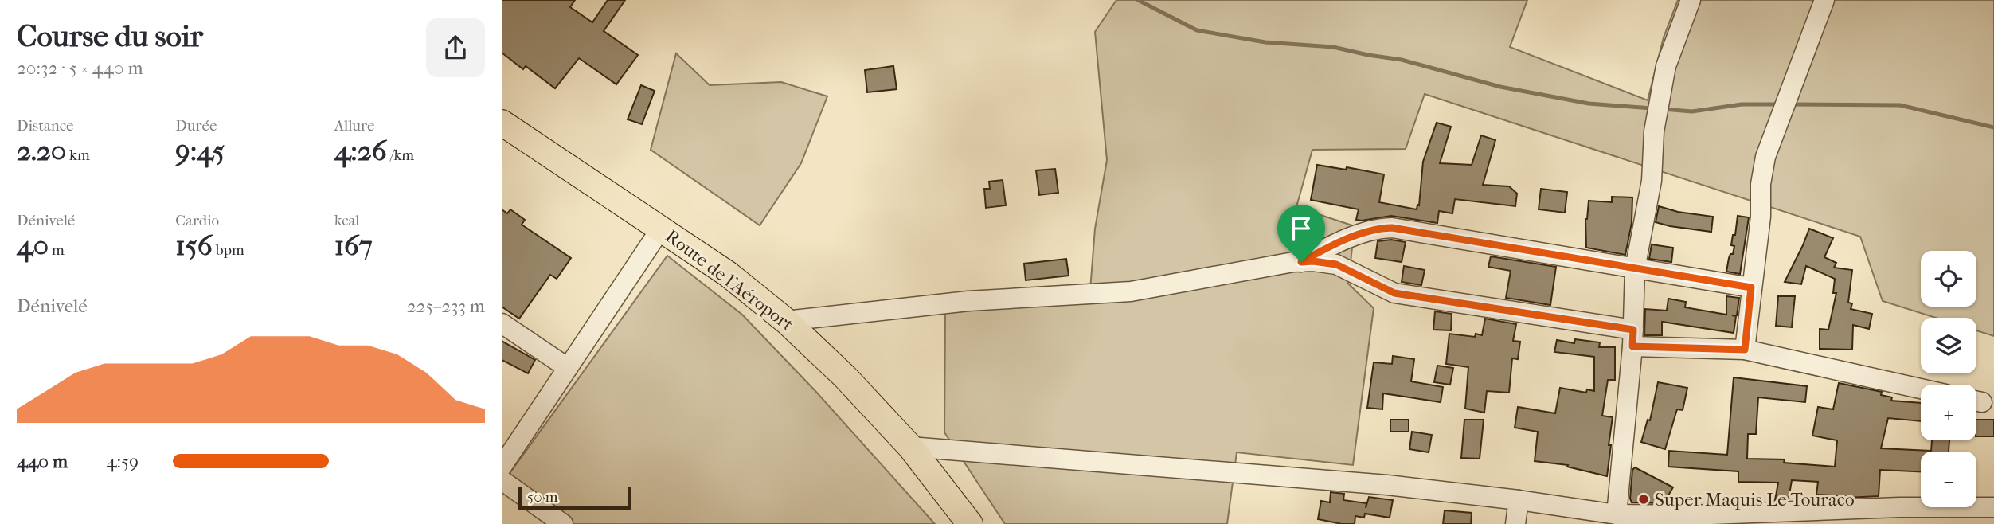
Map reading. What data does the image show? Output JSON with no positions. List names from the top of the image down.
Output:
{
  "streets": {
    "main road": ["Route de l'Aéroport"]
  },
  "places": ["Super Maquis Le Touraco"],
  "scale_bar": "50 m",
  "page": {
    "heading": ["Course du soir", "20:32 · 5 × 440 m"],
    "stats": [
      ["Distance", "2.20 km"],
      ["Durée", "9:45"],
      ["Allure", "4:26 /km"],
      ["Dénivelé", "40 m"],
      ["Cardio", "156 bpm"],
      ["kcal", "167"]
    ],
    "map_buttons": ["+", "−"],
    "chart": ["Dénivelé", "225–233 m"],
    "list": [
      {
        "name": "440 m",
        "note": "4:59"
      }
    ],
    "scale": "50 m"
  }
}
